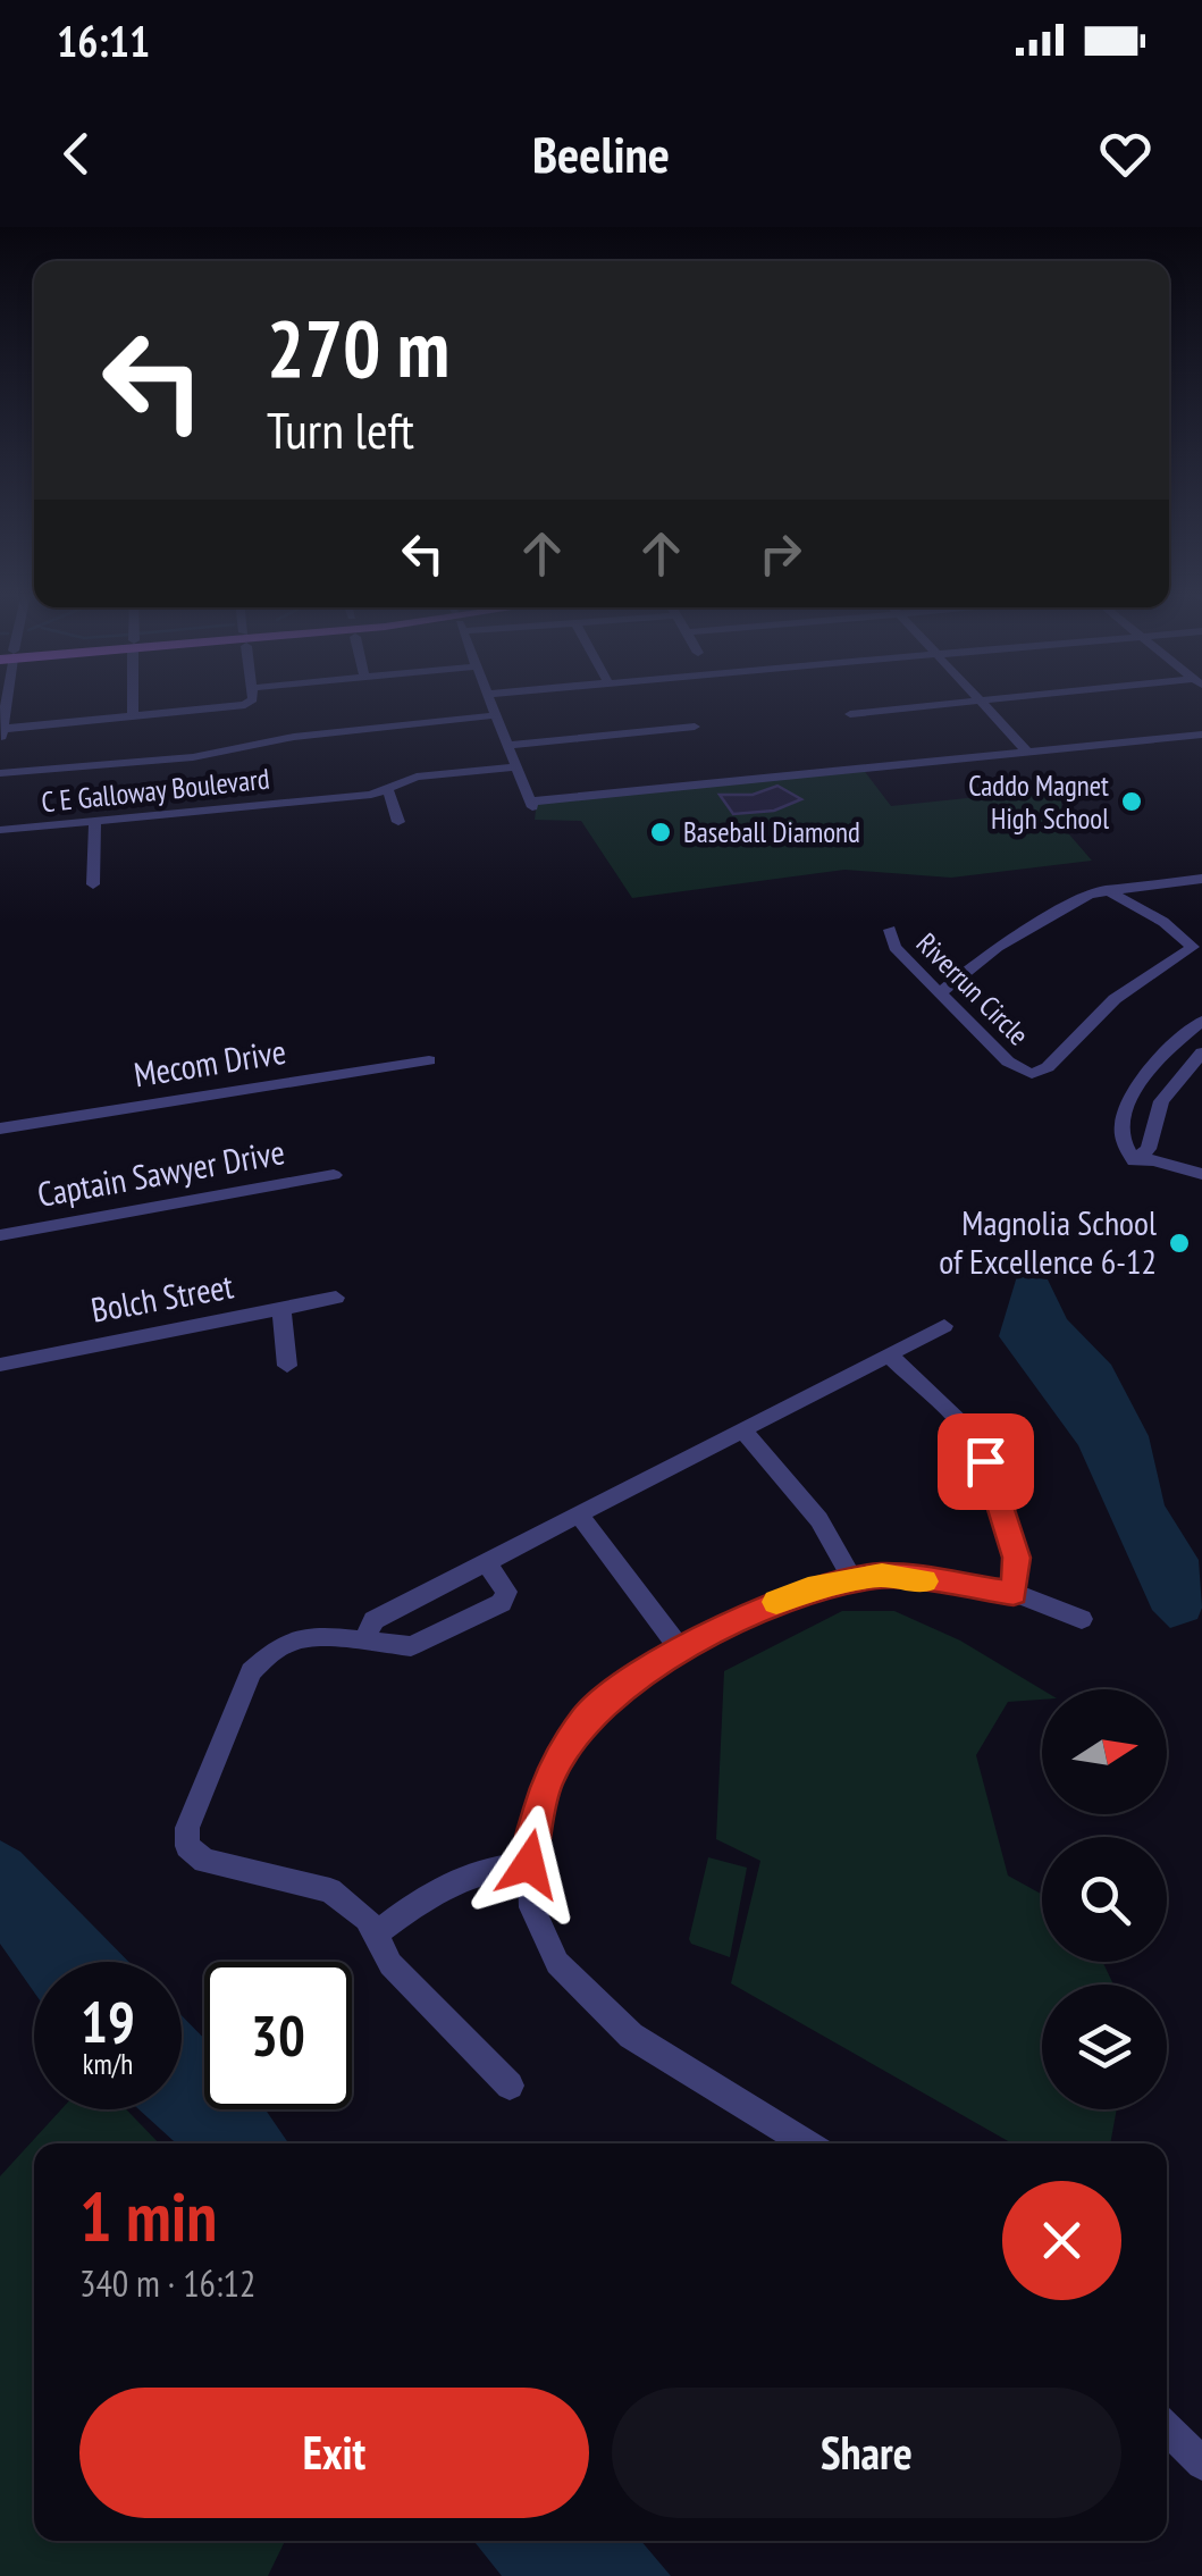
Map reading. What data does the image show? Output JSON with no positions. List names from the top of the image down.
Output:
{
  "streets": {
    "street": [
      "C E Galloway Boulevard",
      "Riverrun Circle",
      "Mecom Drive",
      "Captain Sawyer Drive",
      "Bolch Street"
    ]
  },
  "places": ["Caddo Magnet High School", "Baseball Diamond", "Magnolia School of Excellence 6-12"],
  "north": "right",
  "page": {
    "status": "16:11",
    "header": "Beeline",
    "turn": ["270 m", "Turn left"],
    "speed": "19 km/h",
    "limit": "30",
    "heading": ["1 min", "340 m · 16:12"],
    "buttons": ["Exit", "Share"]
  }
}
